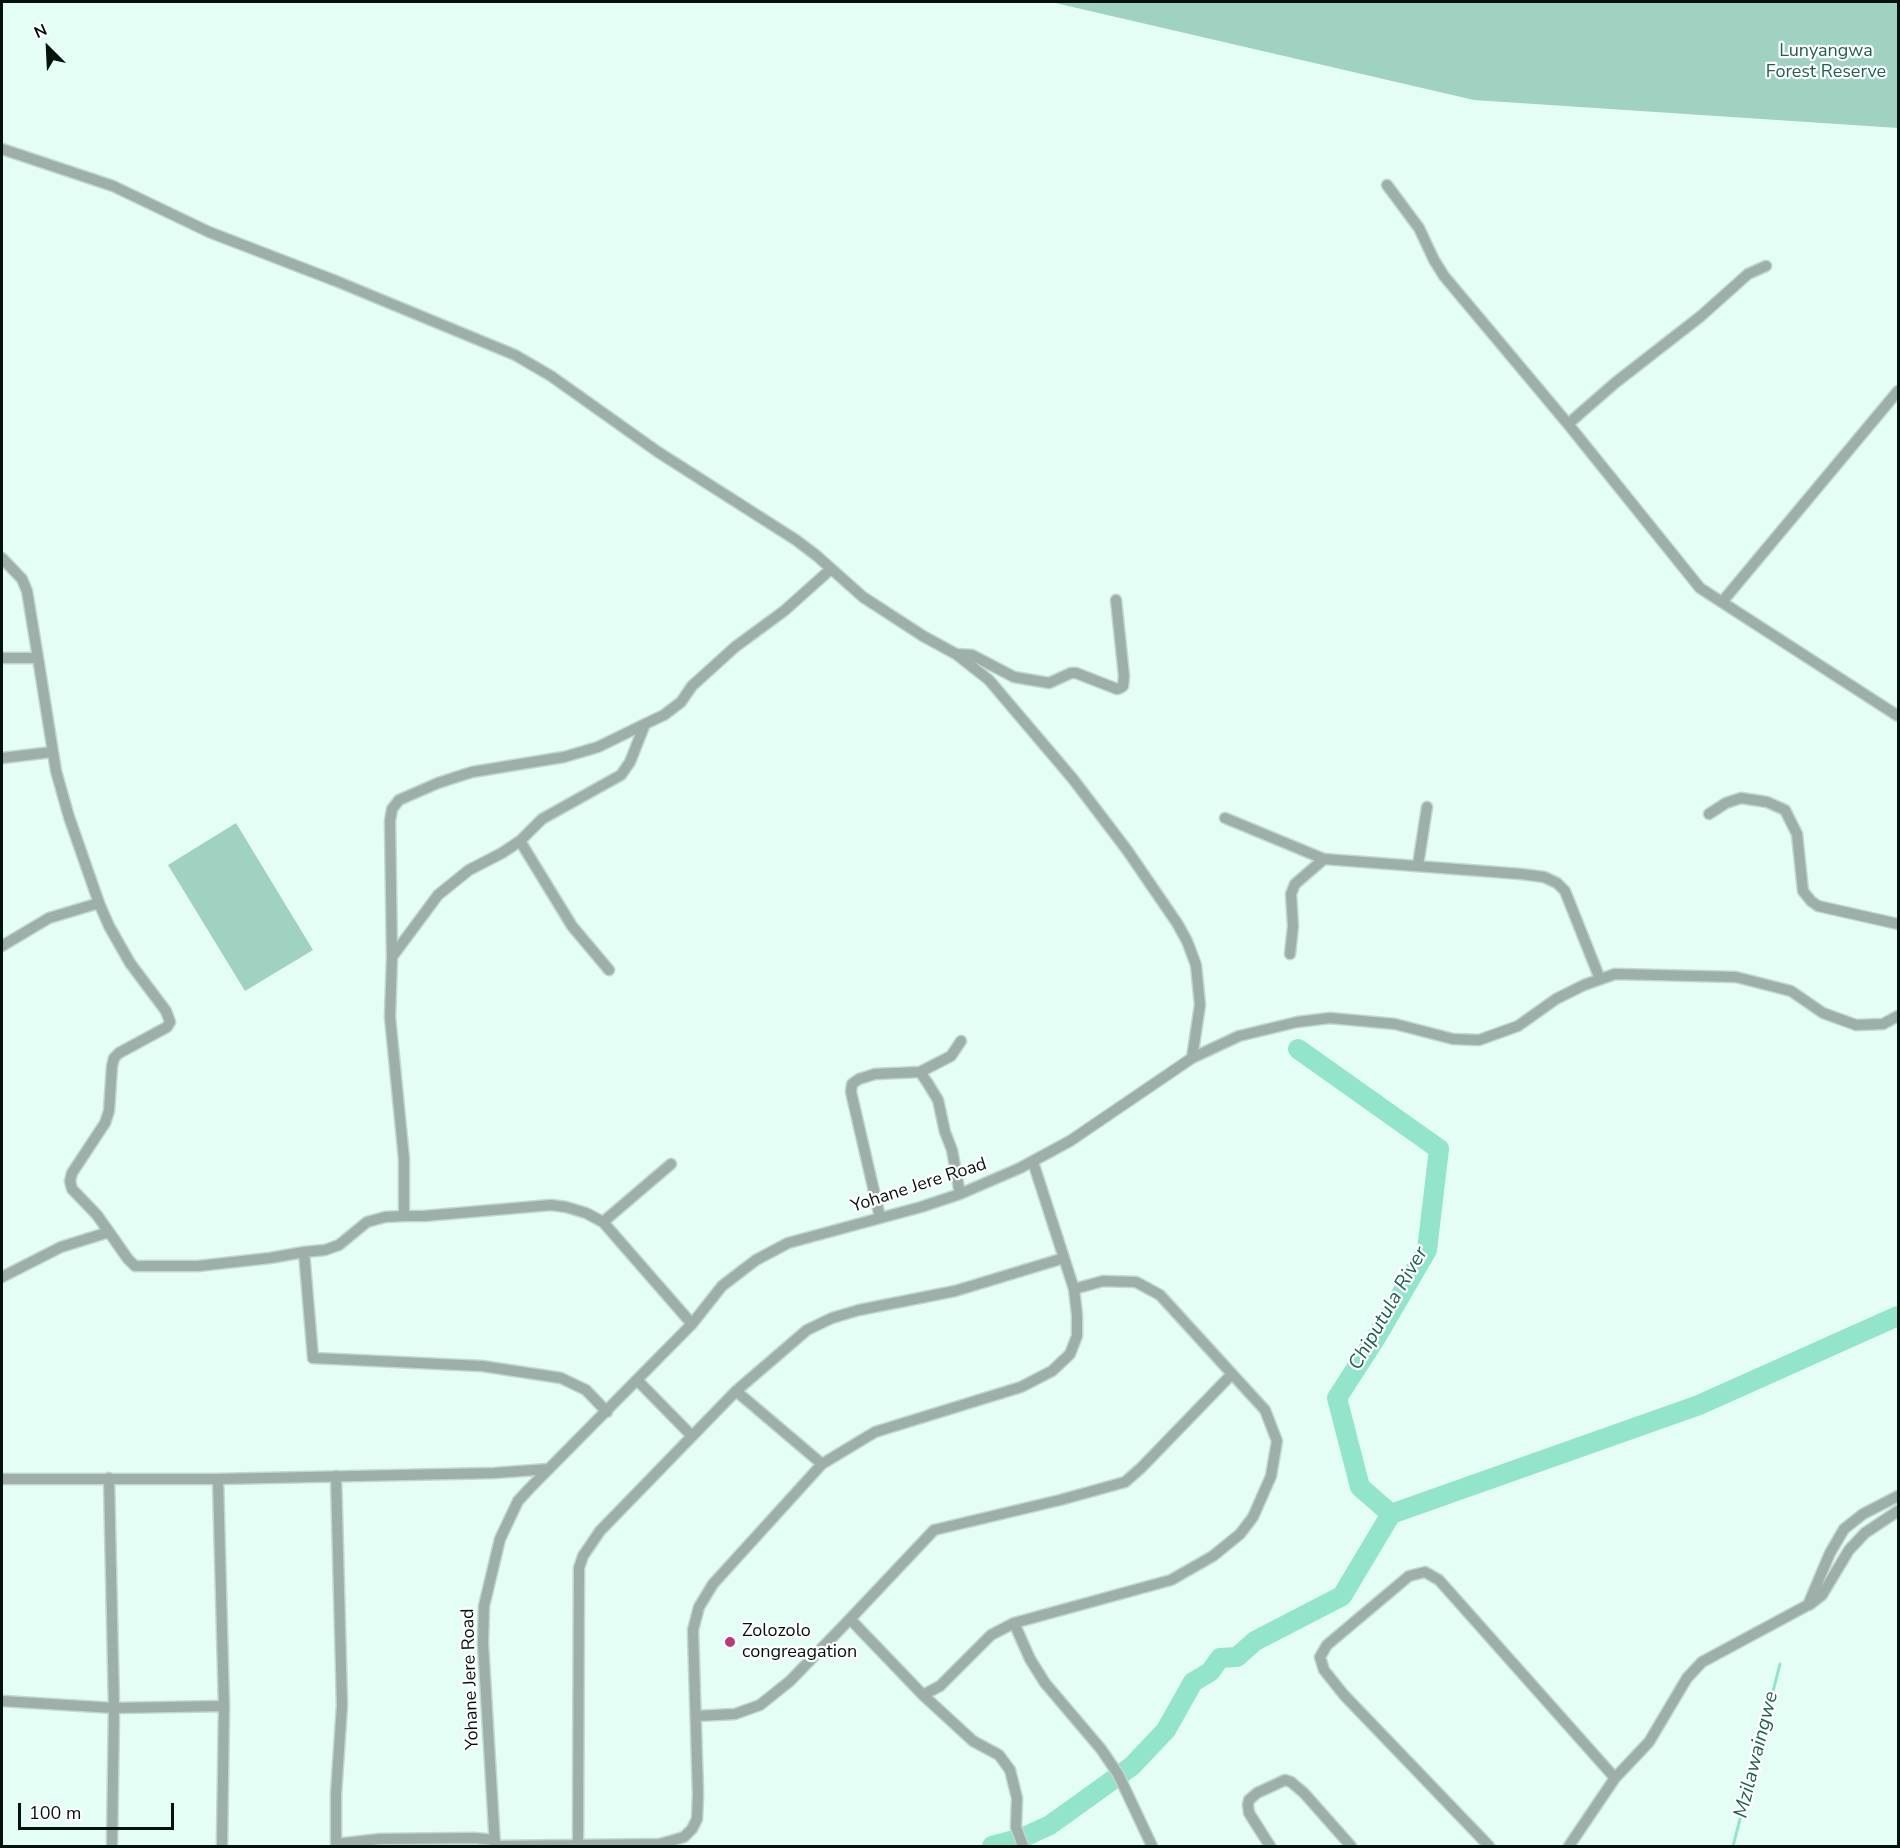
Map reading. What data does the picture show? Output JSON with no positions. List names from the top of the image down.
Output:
{
  "streets": {
    "street": ["Yohane Jere Road"]
  },
  "water": ["Chiputula River", "Mzilawaingwe"],
  "parks": ["Lunyangwa Forest Reserve"],
  "places": ["Zolozolo congreagation"],
  "scale_bar": "100 m",
  "north": "top left"
}
